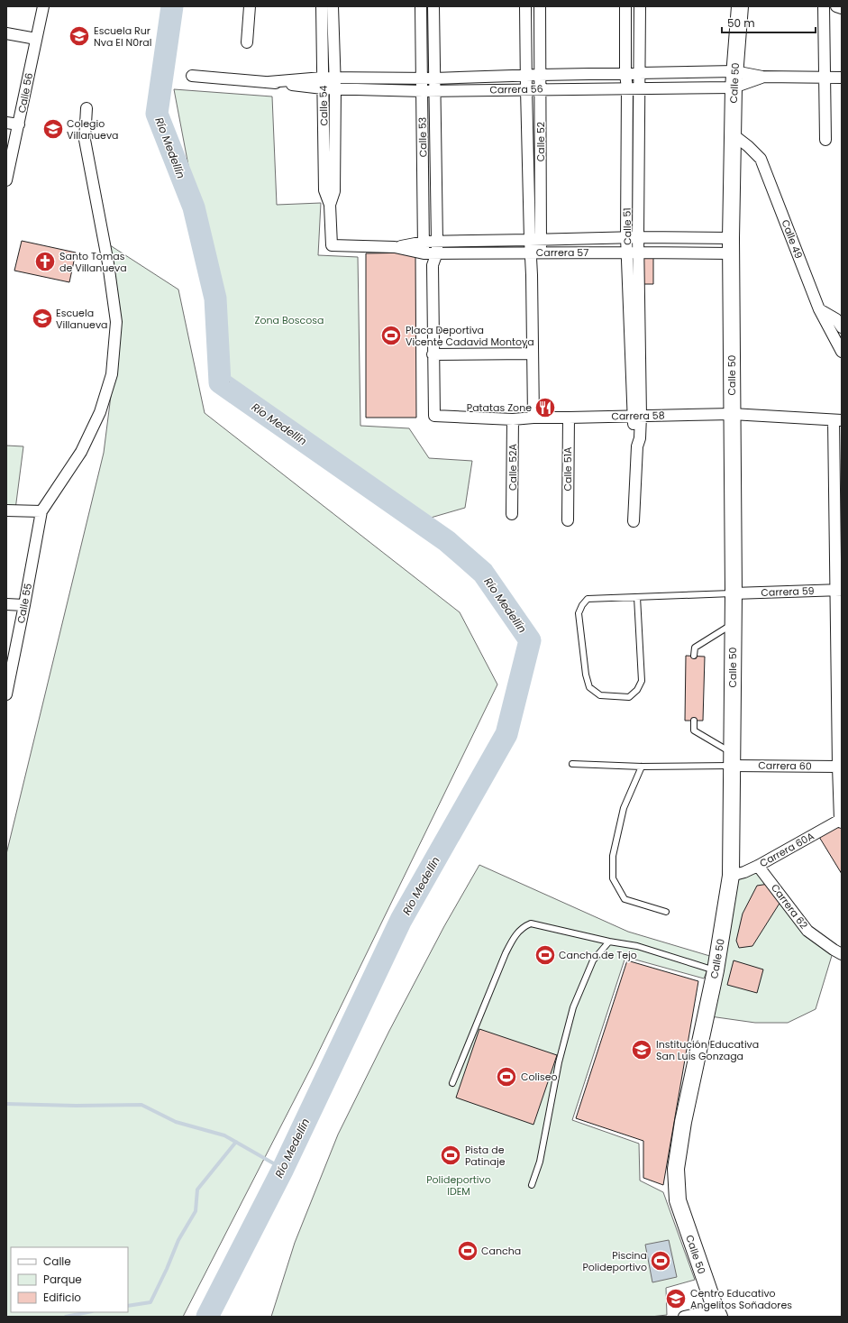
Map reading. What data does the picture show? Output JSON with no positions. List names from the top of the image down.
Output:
{
  "streets": {
    "main road": ["Calle 50"],
    "street": [
      "Carrera 56",
      "Calle 56",
      "Calle 54",
      "Calle 53",
      "Calle 52",
      "Calle 51",
      "Calle 49",
      "Carrera 57",
      "Carrera 58",
      "Calle 52A",
      "Calle 51A",
      "Carrera 59",
      "Calle 55",
      "Carrera 60",
      "Carrera 60A",
      "Carrera 62"
    ]
  },
  "crossings": [
    ["Calle 50", "Carrera 56"],
    ["Calle 50", "Calle 49"],
    ["Calle 50", "Carrera 57"],
    ["Calle 50", "Carrera 58"],
    ["Calle 50", "Carrera 59"],
    ["Calle 50", "Carrera 60"],
    ["Calle 50", "Carrera 60A"],
    ["Carrera 56", "Calle 54"],
    ["Carrera 56", "Calle 53"],
    ["Carrera 56", "Calle 52"],
    ["Carrera 56", "Calle 51"],
    ["Calle 54", "Carrera 57"],
    ["Calle 53", "Carrera 57"],
    ["Calle 53", "Carrera 58"],
    ["Calle 52", "Carrera 57"],
    ["Calle 52", "Carrera 58"],
    ["Calle 51", "Carrera 57"],
    ["Calle 51", "Carrera 58"],
    ["Carrera 58", "Calle 52A"],
    ["Carrera 58", "Calle 51A"],
    ["Carrera 60A", "Carrera 62"]
  ],
  "water": ["Río Medellín"],
  "parks": ["Zona Boscosa", "Polideportivo IDEM"],
  "places": {
    "school or university": [
      "Escuela Rur Nva El N0ral",
      "Colegio Villanueva",
      "Escuela Villanueva",
      "Institución Educativa San Luis Gonzaga",
      "Centro Educativo Angelitos Soñadores"
    ],
    "church": ["Santo Tomas de Villanueva"],
    "sports": [
      "Placa Deportiva Vicente Cadavid Montoya",
      "Cancha de Tejo",
      "Coliseo",
      "Pista de Patinaje",
      "Cancha",
      "Piscina Polideportivo"
    ],
    "restaurant": ["Patatas Zone"]
  },
  "legend": ["Calle", "Parque", "Edificio"],
  "scale_bar": "50 m"
}
